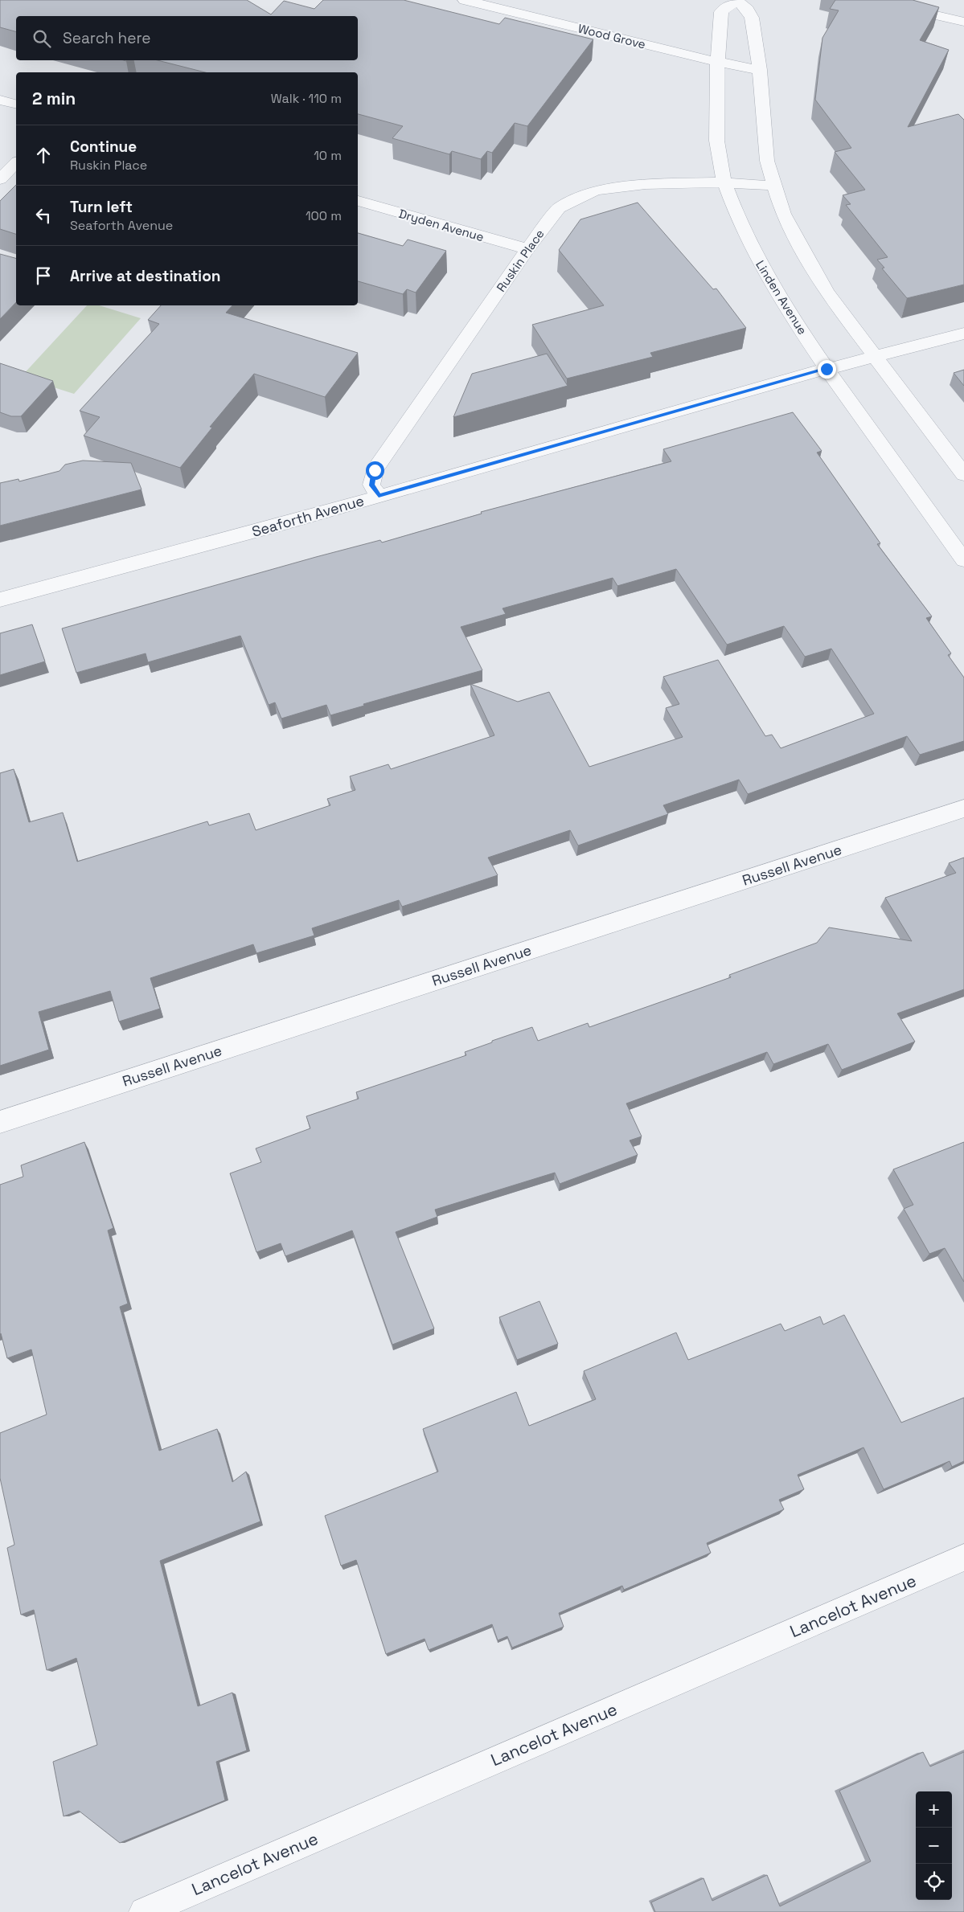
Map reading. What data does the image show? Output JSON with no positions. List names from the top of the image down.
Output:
{
  "streets": {
    "street": [
      "Wood Grove",
      "Dryden Avenue",
      "Ruskin Place",
      "Linden Avenue",
      "Seaforth Avenue",
      "Russell Avenue",
      "Lancelot Avenue"
    ]
  },
  "crossings": [
    ["Wood Grove", "Linden Avenue"],
    ["Dryden Avenue", "Ruskin Place"],
    ["Ruskin Place", "Linden Avenue"],
    ["Ruskin Place", "Seaforth Avenue"],
    ["Linden Avenue", "Seaforth Avenue"]
  ],
  "page": {
    "search": "Search here",
    "heading": ["2 min", "Walk · 110 m"],
    "list": [
      ["Continue", "Ruskin Place", "10 m"],
      ["Turn left", "Seaforth Avenue", "100 m"],
      "Arrive at destination"
    ],
    "map_buttons": ["+", "−"]
  }
}
